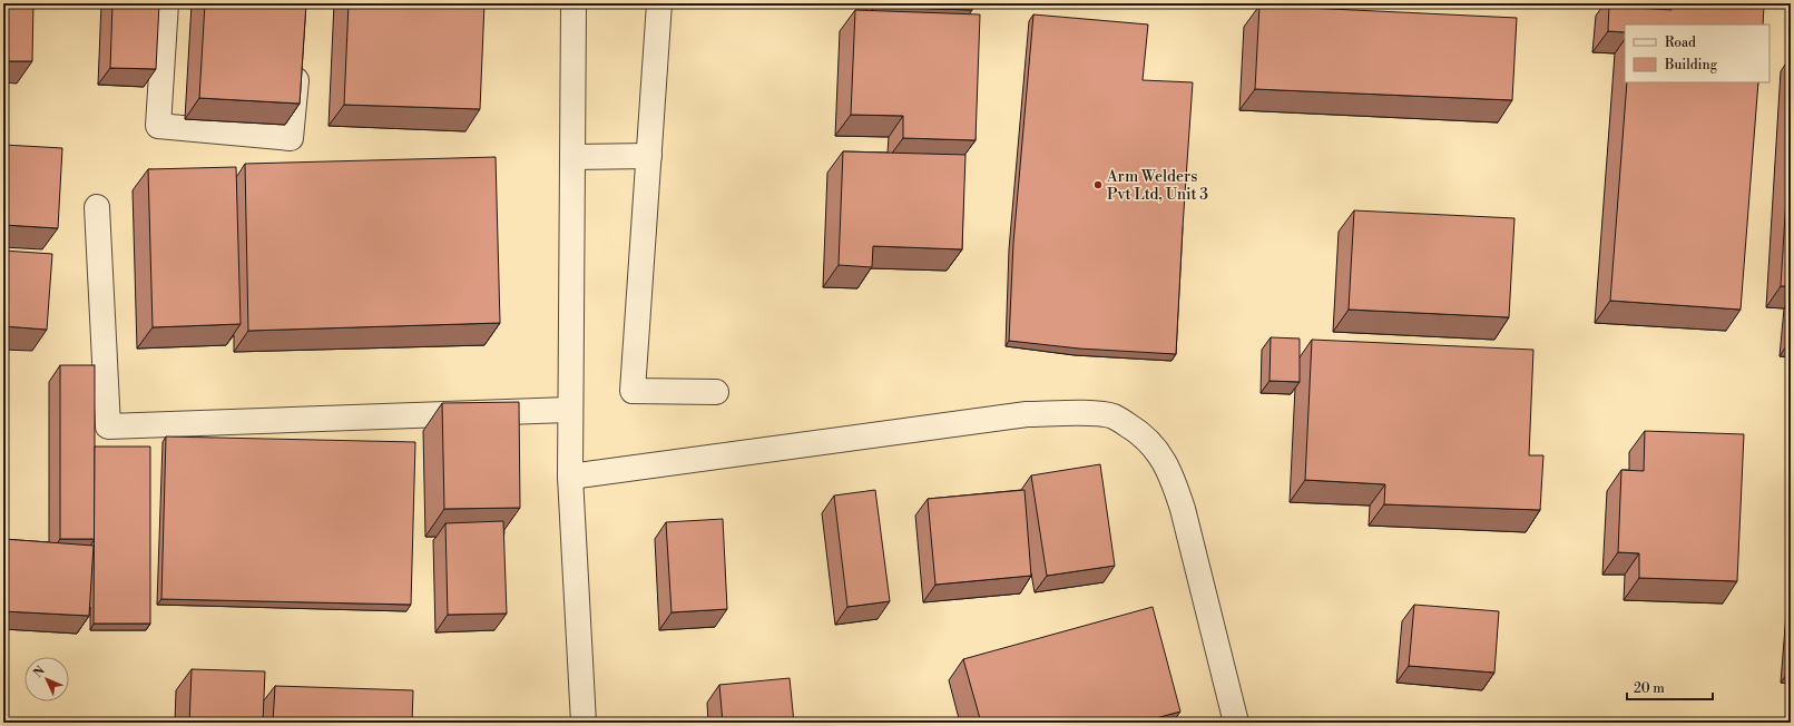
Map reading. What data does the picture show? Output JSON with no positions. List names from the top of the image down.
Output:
{
  "places": ["Arm Welders Pvt Ltd, Unit 3"],
  "legend": ["Road", "Building"],
  "scale_bar": "20 m",
  "north": "top left"
}
